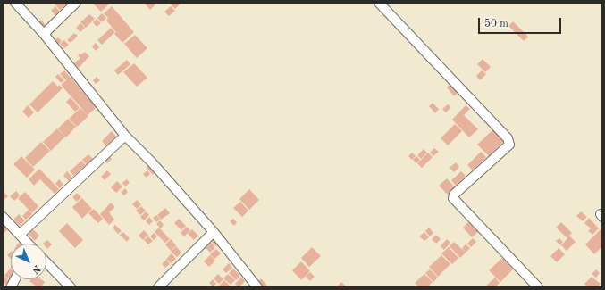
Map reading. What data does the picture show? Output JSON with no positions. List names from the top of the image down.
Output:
{
  "scale_bar": "50 m",
  "north": "bottom right"
}
